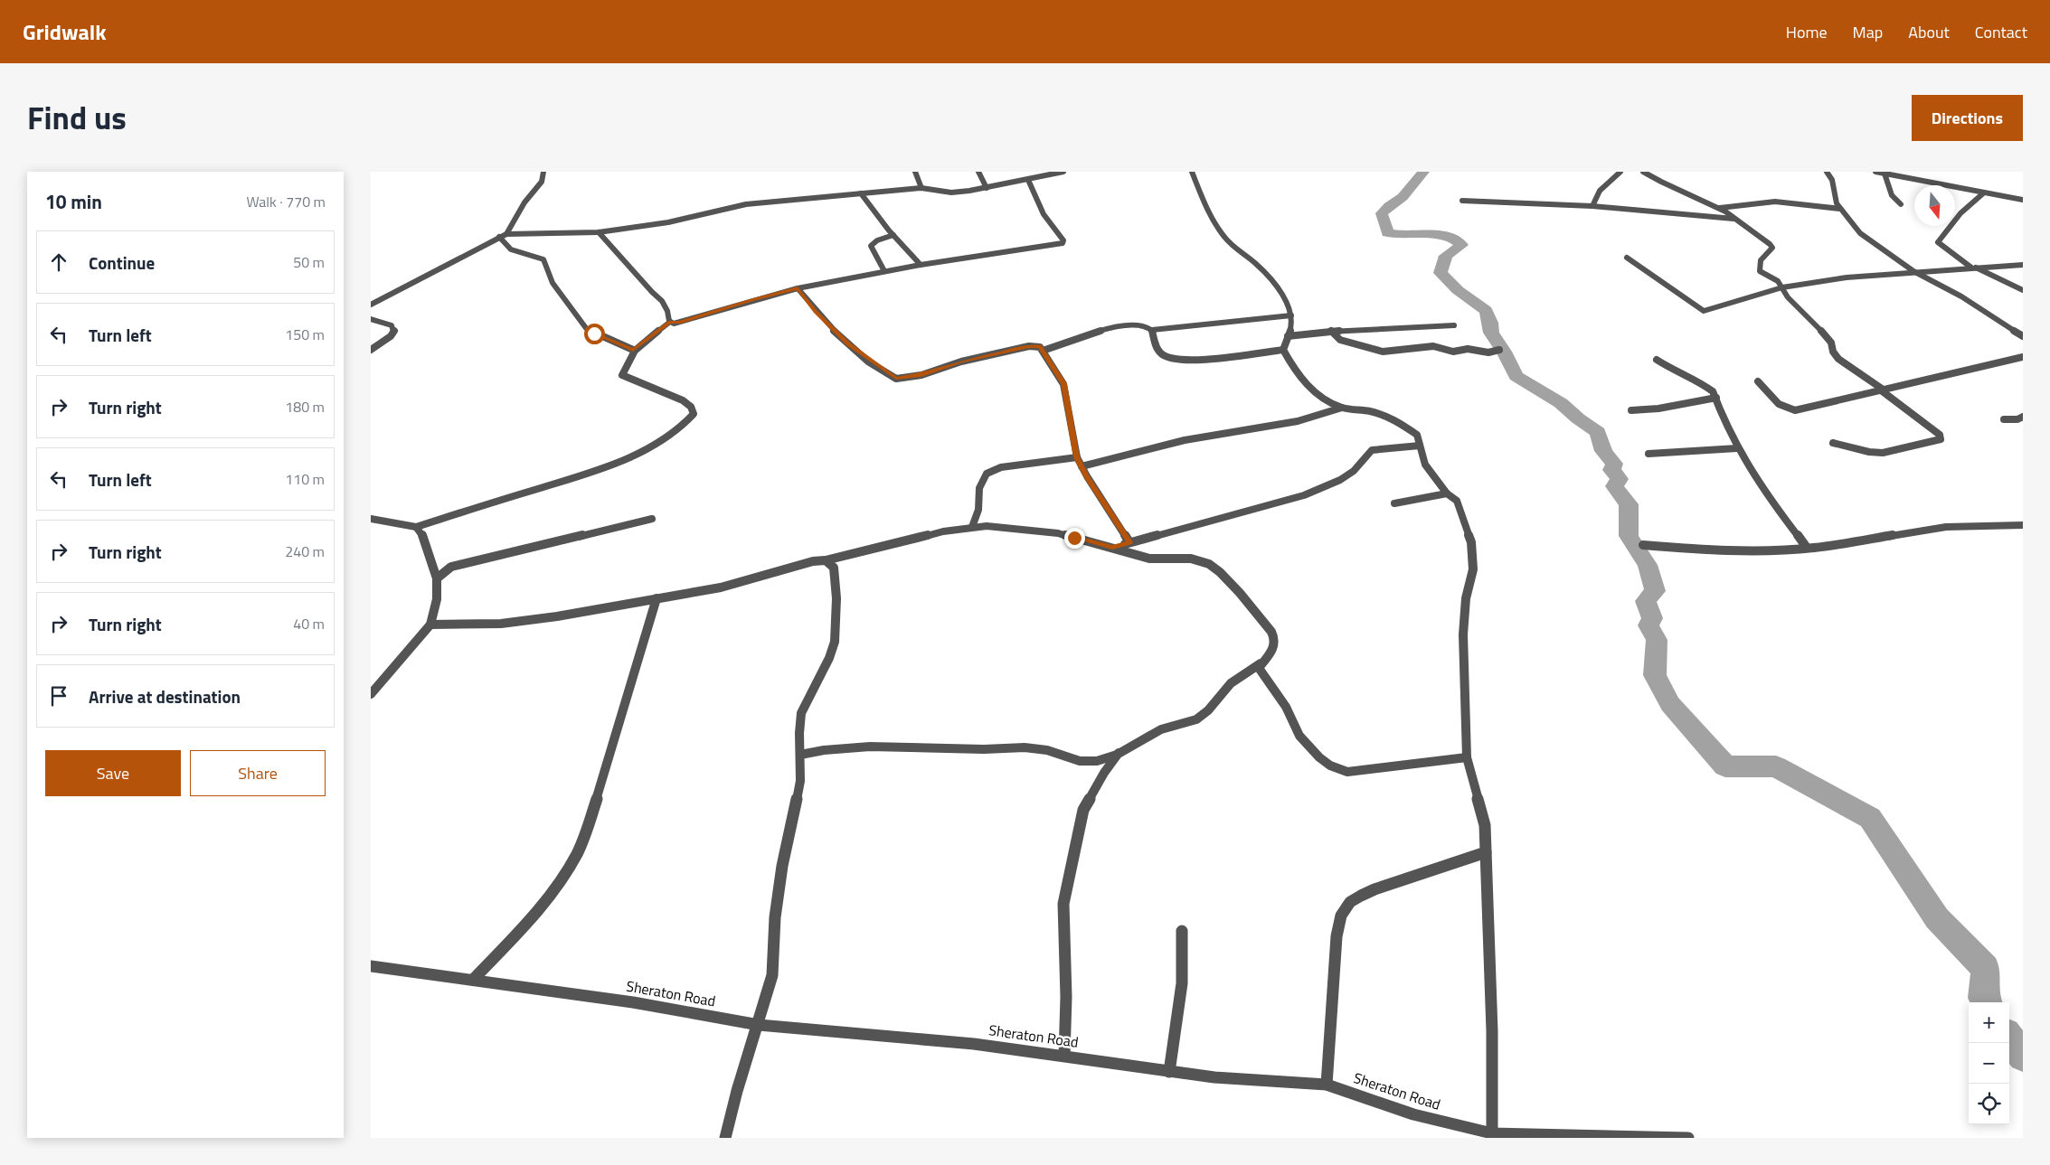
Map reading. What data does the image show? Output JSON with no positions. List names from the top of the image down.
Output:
{
  "streets": {
    "street": ["Sheraton Road"]
  },
  "north": "bottom",
  "page": {
    "header": "Gridwalk",
    "nav": [
      "Home",
      "Map",
      "About",
      "Contact"
    ],
    "title": "Find us",
    "buttons": [
      "Directions",
      ["Save", "Share"]
    ],
    "heading": ["10 min", "Walk · 770 m"],
    "list": [
      ["Continue", "50 m"],
      ["Turn left", "150 m"],
      ["Turn right", "180 m"],
      ["Turn left", "110 m"],
      ["Turn right", "240 m"],
      ["Turn right", "40 m"],
      "Arrive at destination"
    ],
    "map_buttons": ["+", "−"]
  }
}
